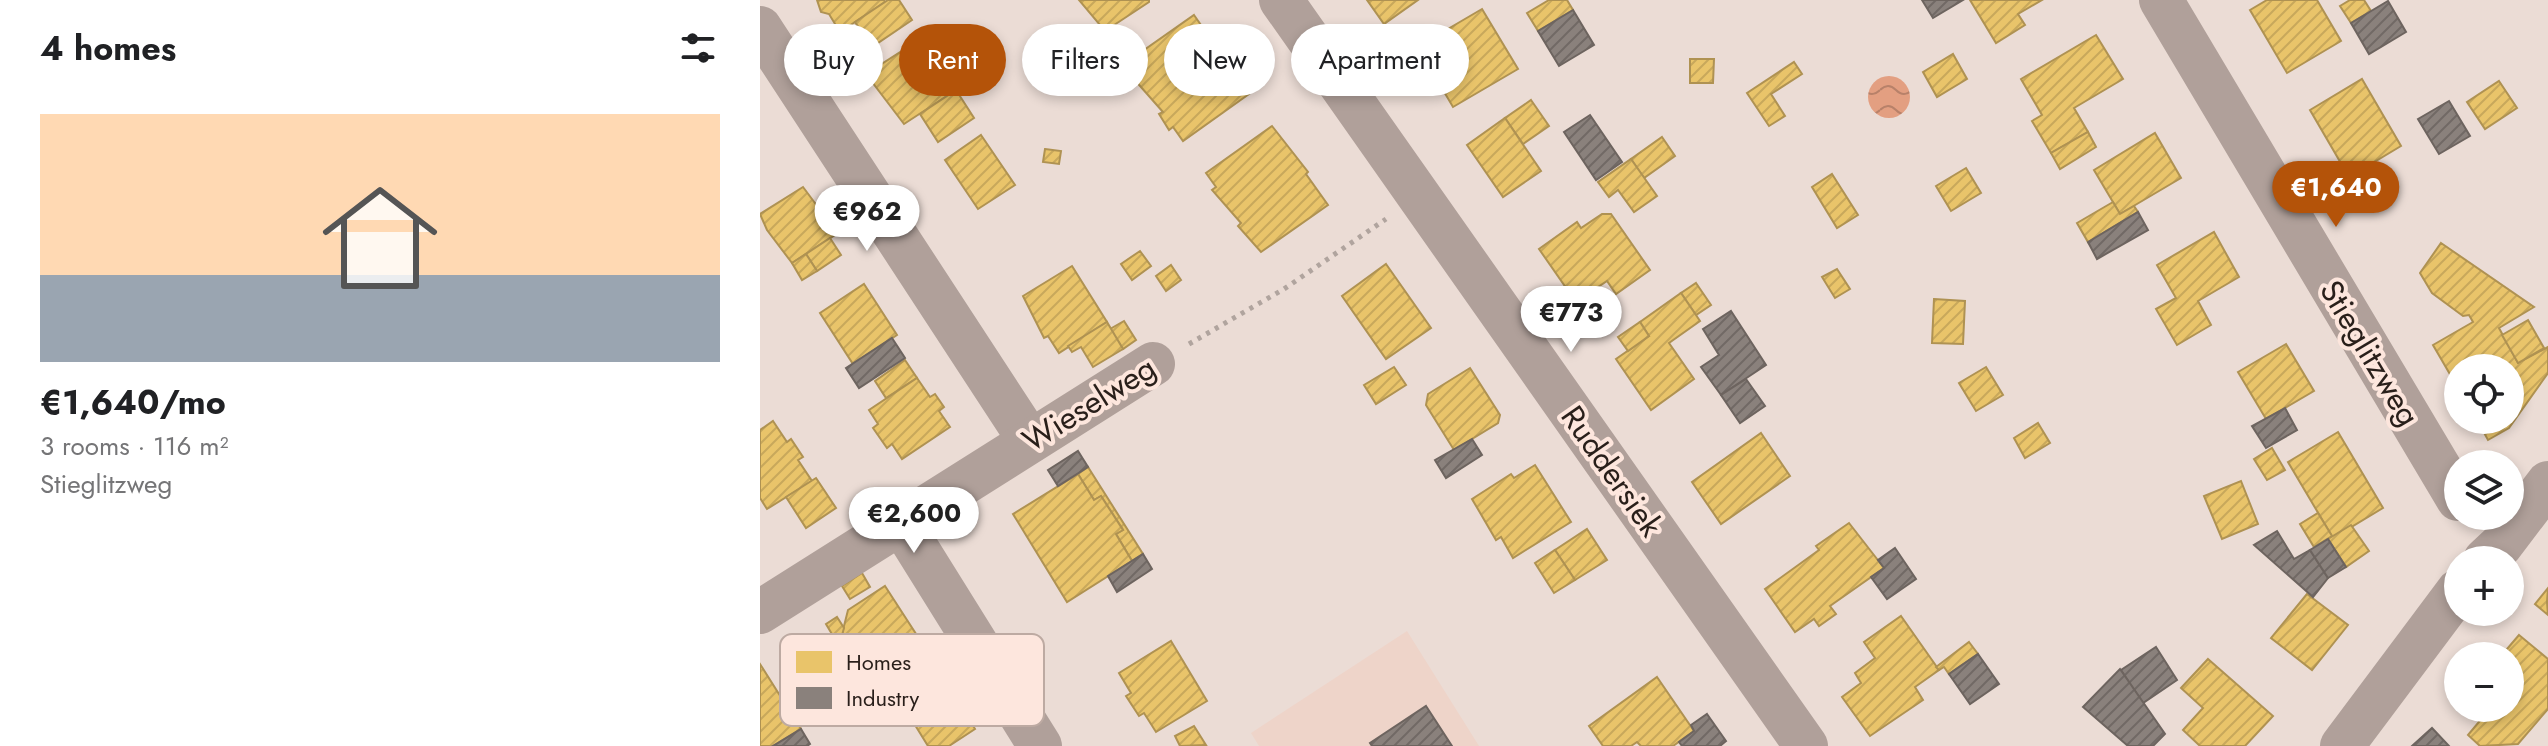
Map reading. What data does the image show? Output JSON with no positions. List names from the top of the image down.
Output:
{
  "streets": {
    "street": ["Stieglitzweg", "Wieselweg", "Ruddersiek"]
  },
  "crossings": [
    ["Wieselweg", "Ruddersiek"]
  ],
  "legend": ["Homes", "Industry"],
  "page": {
    "heading": "4 homes",
    "chip": [
      "Buy",
      "Rent",
      "Filters",
      "New",
      "Apartment"
    ],
    "list": [
      {
        "name": "€1,640/mo",
        "note": "3 rooms · 116 m² · Stieglitzweg"
      }
    ],
    "price": [
      "€1,640",
      "€962",
      "€773",
      "€2,600"
    ],
    "map_buttons": ["+", "−"]
  }
}
